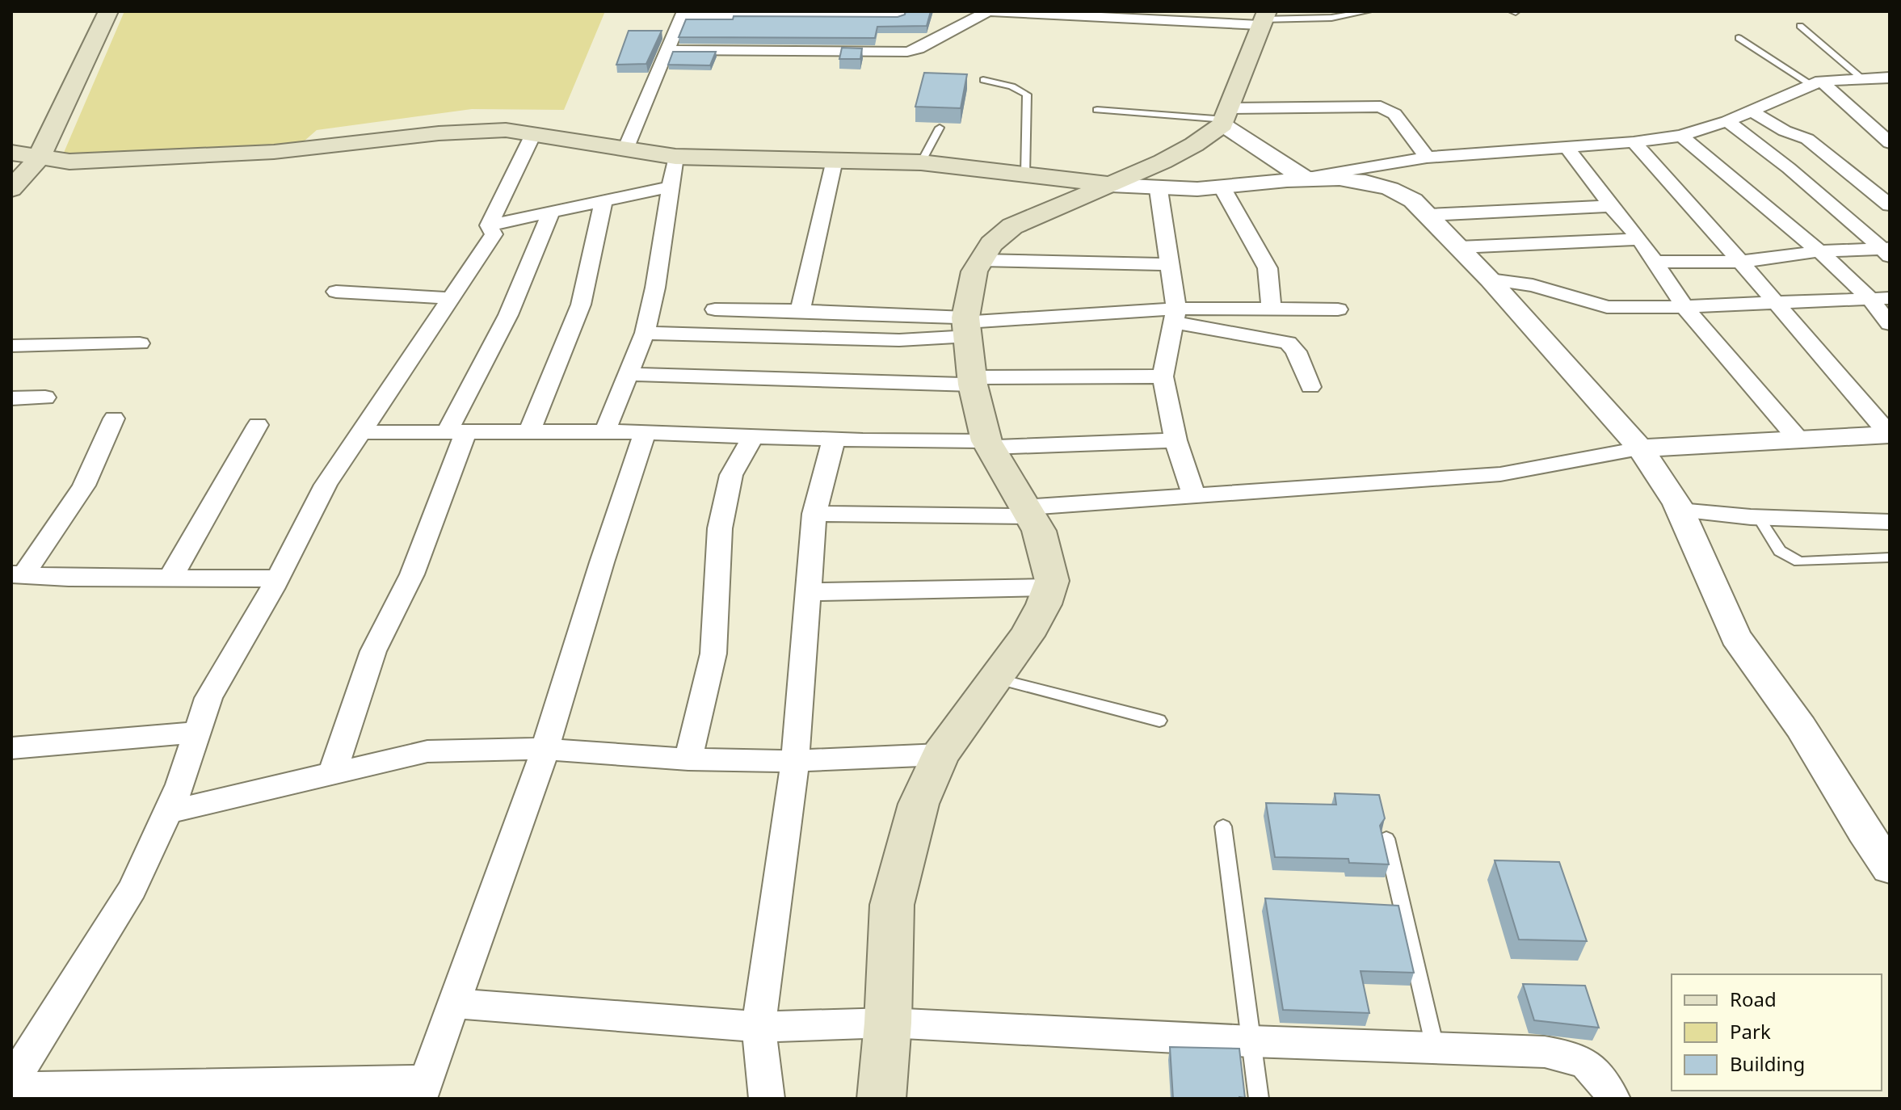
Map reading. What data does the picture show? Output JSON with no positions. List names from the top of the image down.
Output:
{
  "legend": ["Road", "Park", "Building"]
}
